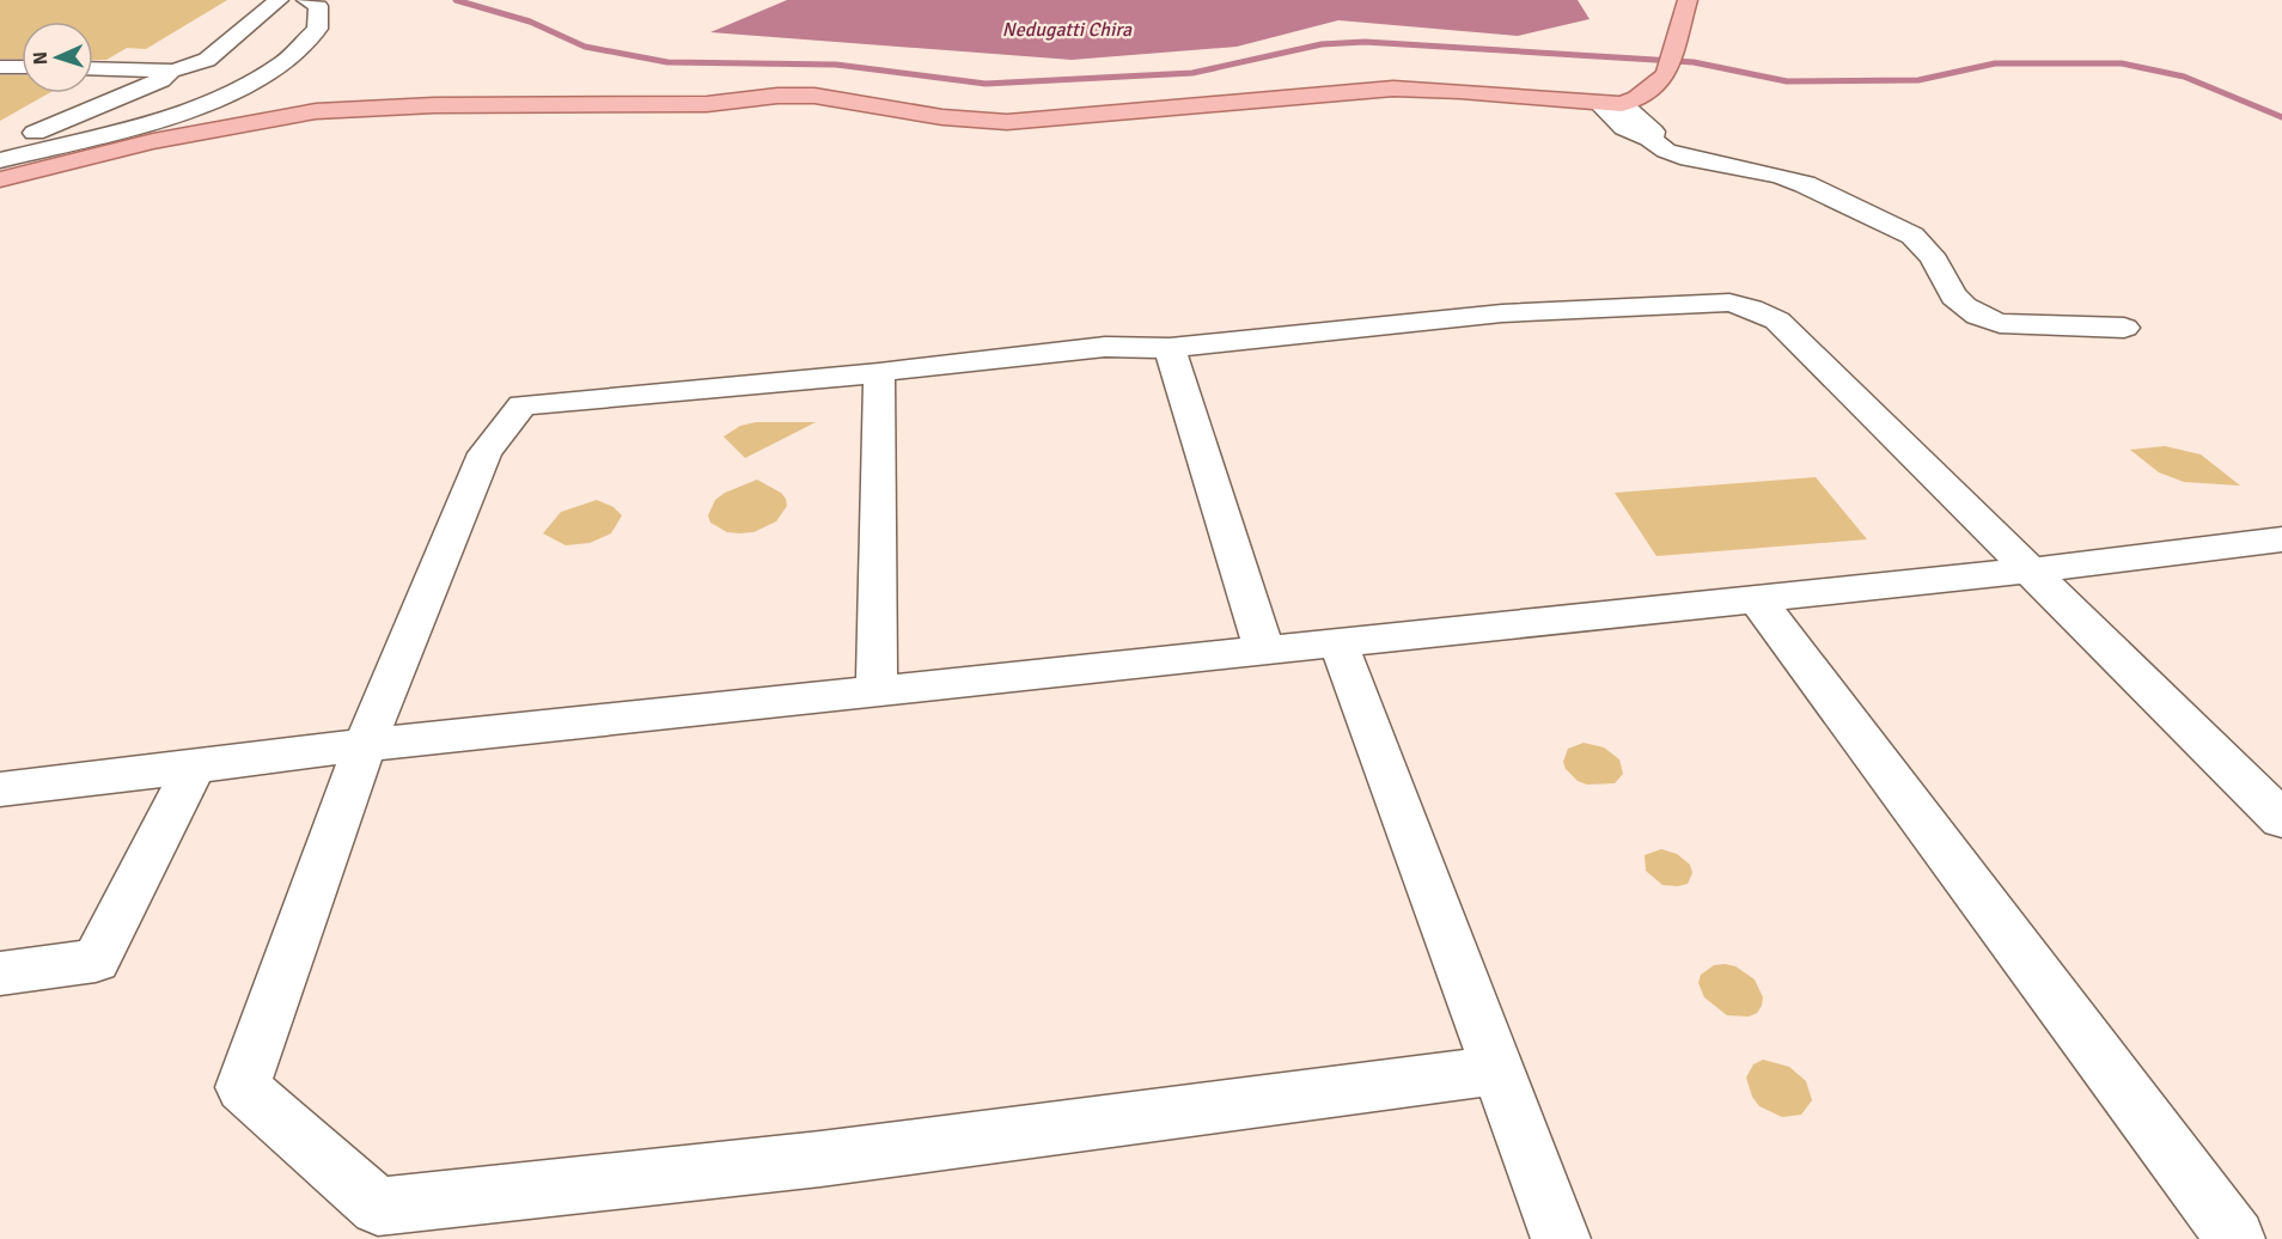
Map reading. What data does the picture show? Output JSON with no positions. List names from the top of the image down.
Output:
{
  "water": ["Nedugatti Chira"],
  "north": "left"
}
